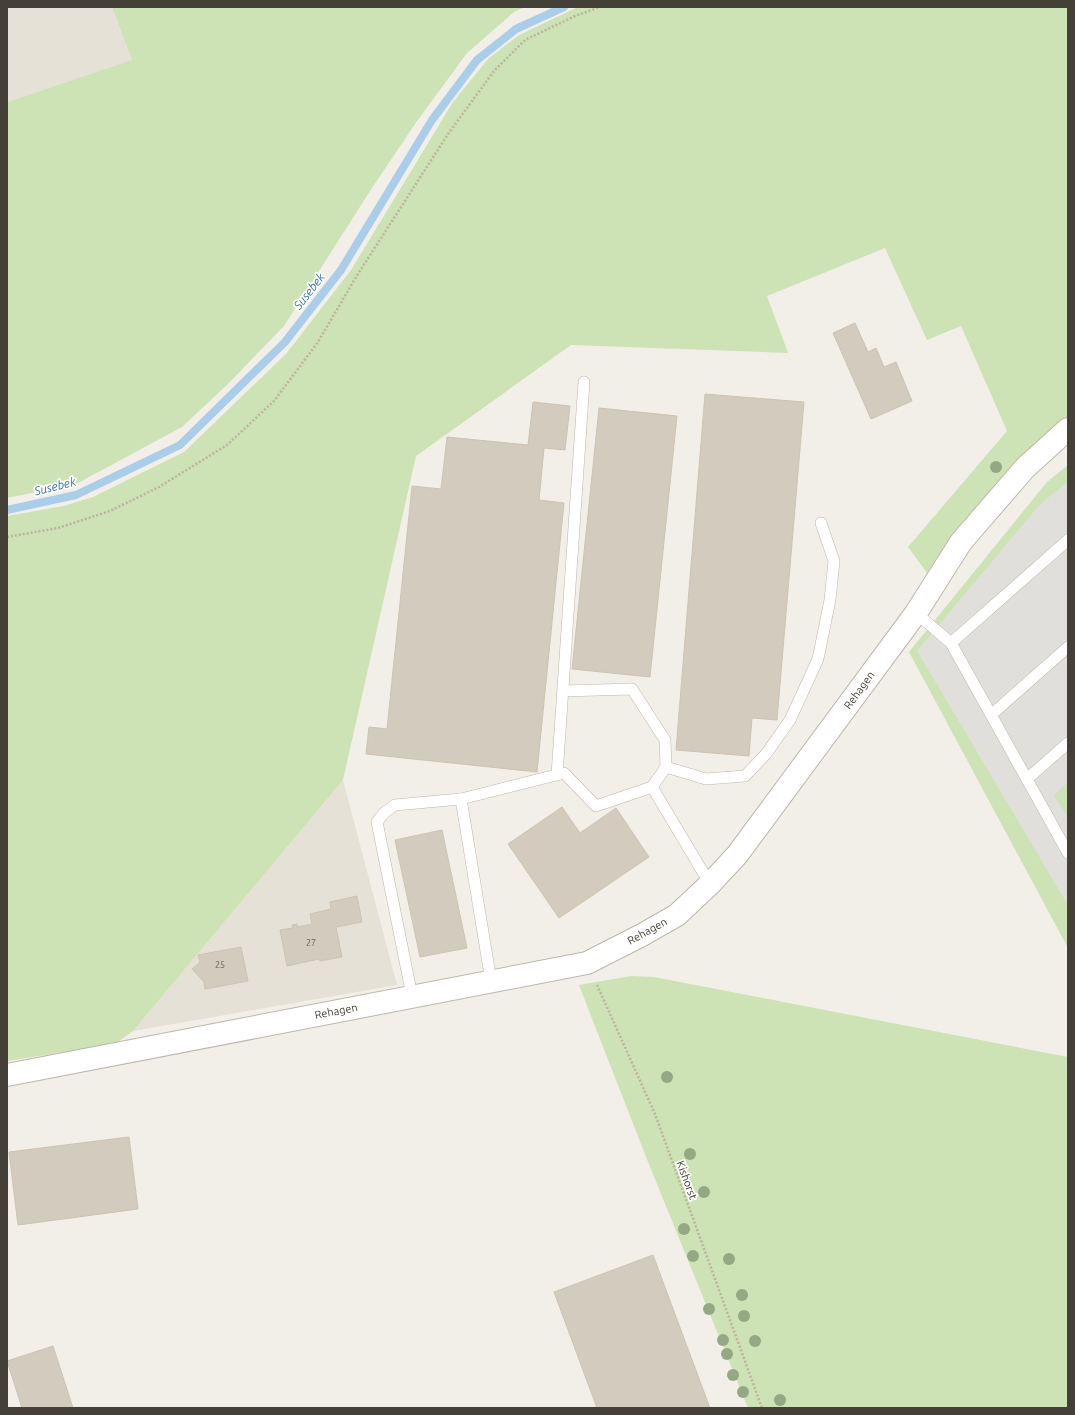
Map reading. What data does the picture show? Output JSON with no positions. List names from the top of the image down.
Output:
{
  "streets": {
    "street": ["Rehagen"],
    "path": ["Kishorst"]
  },
  "crossings": [
    ["Rehagen", "Kishorst"]
  ],
  "water": ["Susebek"],
  "house_numbers": ["27", "25"]
}
